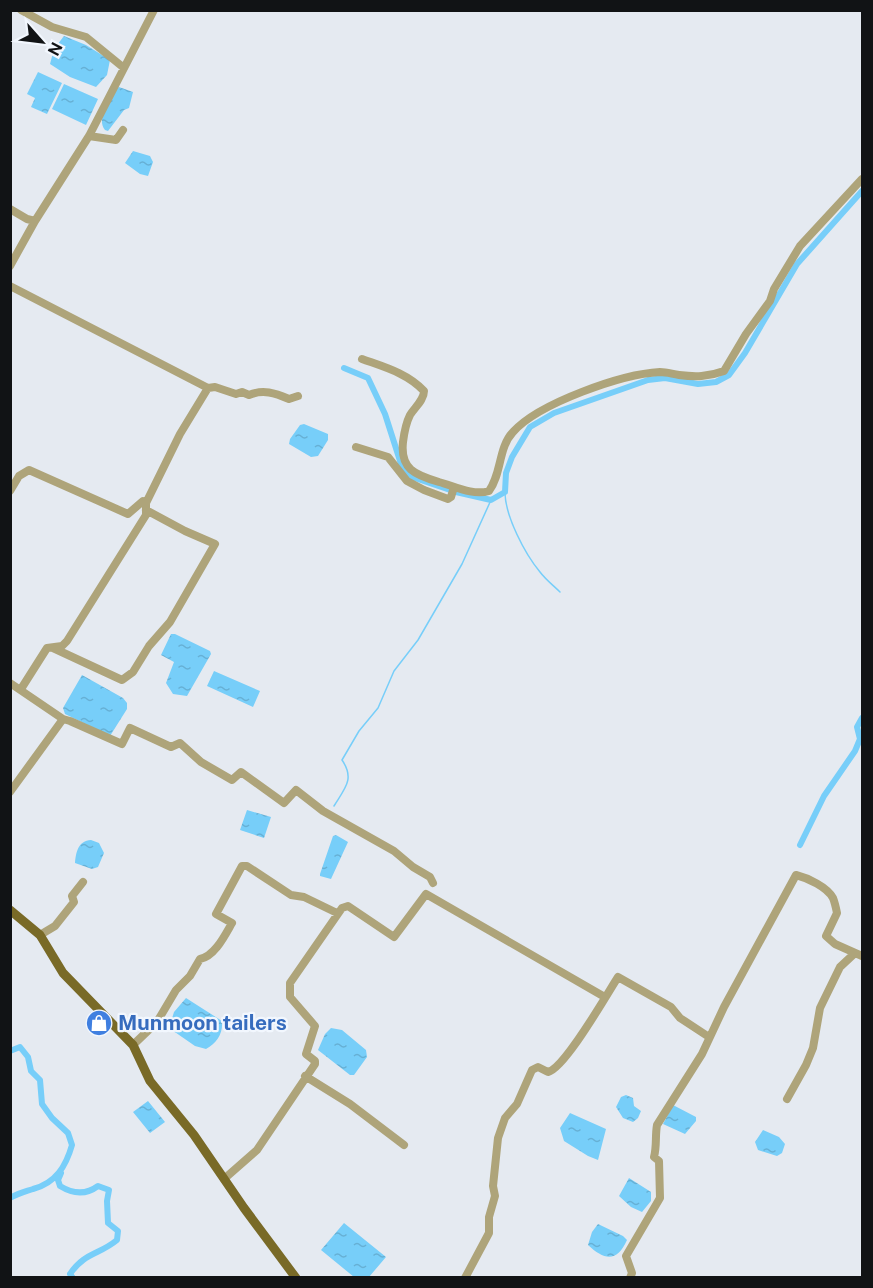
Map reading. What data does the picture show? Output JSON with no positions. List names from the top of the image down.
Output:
{
  "places": {
    "shop": ["Munmoon tailers"]
  },
  "north": "bottom right"
}
